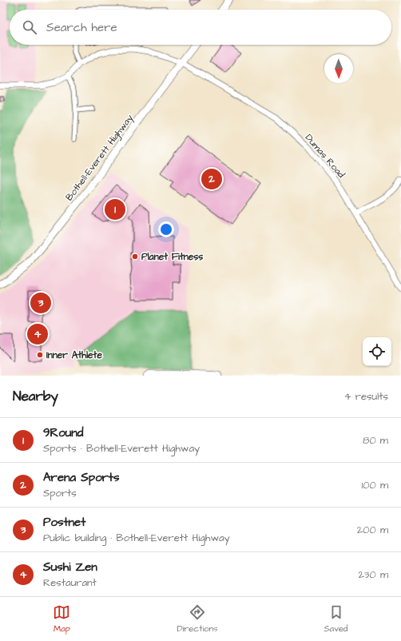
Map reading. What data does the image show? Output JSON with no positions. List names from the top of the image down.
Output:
{
  "streets": {
    "main road": ["Bothell-Everett Highway"],
    "street": ["Dumas Road"]
  },
  "crossings": [
    ["Dumas Road", "Bothell-Everett Highway"]
  ],
  "places": ["Planet Fitness", "Inner Athlete"],
  "north": "bottom",
  "page": {
    "search": "Search here",
    "pins": [
      "2",
      "1",
      "3",
      "4"
    ],
    "heading": ["Nearby", "4 results"],
    "list": [
      {
        "mark": "1",
        "name": "9Round",
        "note": "Sports · Bothell-Everett Highway",
        "value": "80 m"
      },
      {
        "mark": "2",
        "name": "Arena Sports",
        "note": "Sports",
        "value": "100 m"
      },
      {
        "mark": "3",
        "name": "Postnet",
        "note": "Public building · Bothell-Everett Highway",
        "value": "200 m"
      },
      {
        "mark": "4",
        "name": "Sushi Zen",
        "note": "Restaurant",
        "value": "230 m"
      }
    ],
    "nav": ["Map", "Directions", "Saved"]
  }
}
